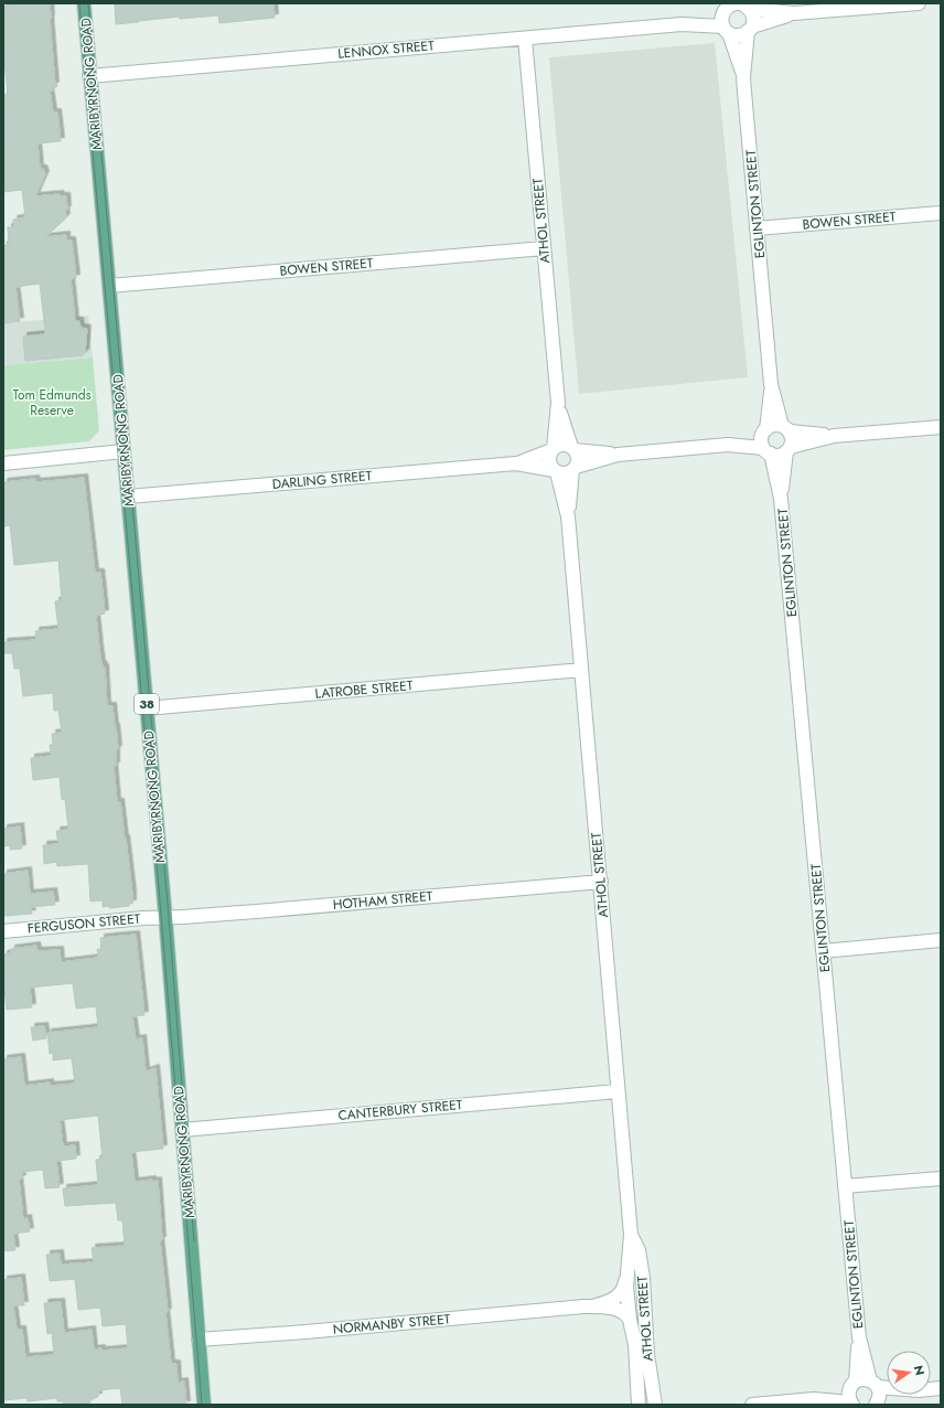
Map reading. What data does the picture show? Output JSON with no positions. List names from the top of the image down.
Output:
{
  "streets": {
    "main road": ["MARIBYRNONG ROAD", "38"],
    "street": [
      "LENNOX STREET",
      "EGLINTON STREET",
      "ATHOL STREET",
      "BOWEN STREET",
      "DARLING STREET",
      "LATROBE STREET",
      "HOTHAM STREET",
      "FERGUSON STREET",
      "CANTERBURY STREET",
      "NORMANBY STREET"
    ]
  },
  "crossings": [
    ["LENNOX STREET", "MARIBYRNONG ROAD"],
    ["LENNOX STREET", "EGLINTON STREET"],
    ["LENNOX STREET", "ATHOL STREET"],
    ["MARIBYRNONG ROAD", "BOWEN STREET"],
    ["MARIBYRNONG ROAD", "DARLING STREET"],
    ["MARIBYRNONG ROAD", "LATROBE STREET"],
    ["MARIBYRNONG ROAD", "HOTHAM STREET"],
    ["MARIBYRNONG ROAD", "FERGUSON STREET"],
    ["MARIBYRNONG ROAD", "CANTERBURY STREET"],
    ["MARIBYRNONG ROAD", "NORMANBY STREET"],
    ["EGLINTON STREET", "BOWEN STREET"],
    ["ATHOL STREET", "BOWEN STREET"],
    ["ATHOL STREET", "DARLING STREET"],
    ["ATHOL STREET", "LATROBE STREET"],
    ["ATHOL STREET", "HOTHAM STREET"],
    ["ATHOL STREET", "CANTERBURY STREET"],
    ["ATHOL STREET", "NORMANBY STREET"],
    ["HOTHAM STREET", "FERGUSON STREET"]
  ],
  "parks": ["Tom Edmunds Reserve"],
  "north": "right"
}
